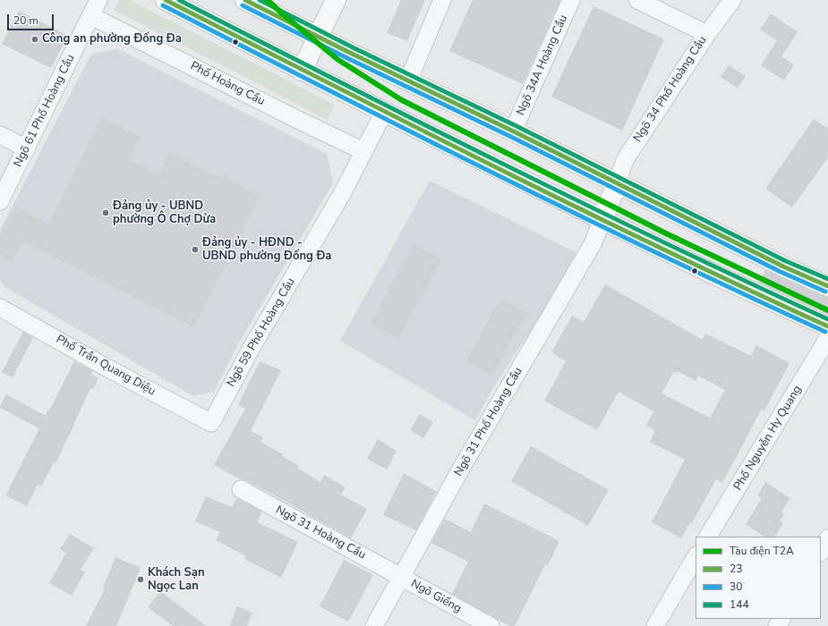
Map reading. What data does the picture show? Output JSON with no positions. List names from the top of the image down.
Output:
{
  "streets": {
    "street": [
      "Ngõ 34A Hoàng Cầu",
      "Phố Hoàng Cầu",
      "Ngõ 34 Phố Hoàng Cầu",
      "Ngõ 61 Phố Hoàng Cầu",
      "Ngõ 59 Phố Hoàng Cầu",
      "Phố Trần Quang Diệu",
      "Ngõ 31 Phố Hoàng Cầu",
      "Phố Nguyễn Hy Quang",
      "Ngõ 31 Hoàng Cầu",
      "Ngõ Giếng"
    ]
  },
  "crossings": [
    ["Phố Hoàng Cầu", "Ngõ 61 Phố Hoàng Cầu"],
    ["Phố Hoàng Cầu", "Ngõ 59 Phố Hoàng Cầu"],
    ["Ngõ 59 Phố Hoàng Cầu", "Phố Trần Quang Diệu"],
    ["Ngõ 31 Phố Hoàng Cầu", "Ngõ 31 Hoàng Cầu"],
    ["Ngõ 31 Phố Hoàng Cầu", "Ngõ Giếng"],
    ["Ngõ 31 Hoàng Cầu", "Ngõ Giếng"]
  ],
  "places": [
    "Công an phường Đống Đa",
    "Đảng ủy - UBND phường Ô Chợ Dừa",
    "Đảng ủy - HĐND - UBND phường Đống Đa",
    "Khách Sạn Ngọc Lan"
  ],
  "lines": [
    "metro line T2A",
    "transit line 23",
    "transit line 144",
    "transit line 30"
  ],
  "legend": [
    "Tàu điện T2A",
    "23",
    "30",
    "144"
  ],
  "scale_bar": "20 m"
}
